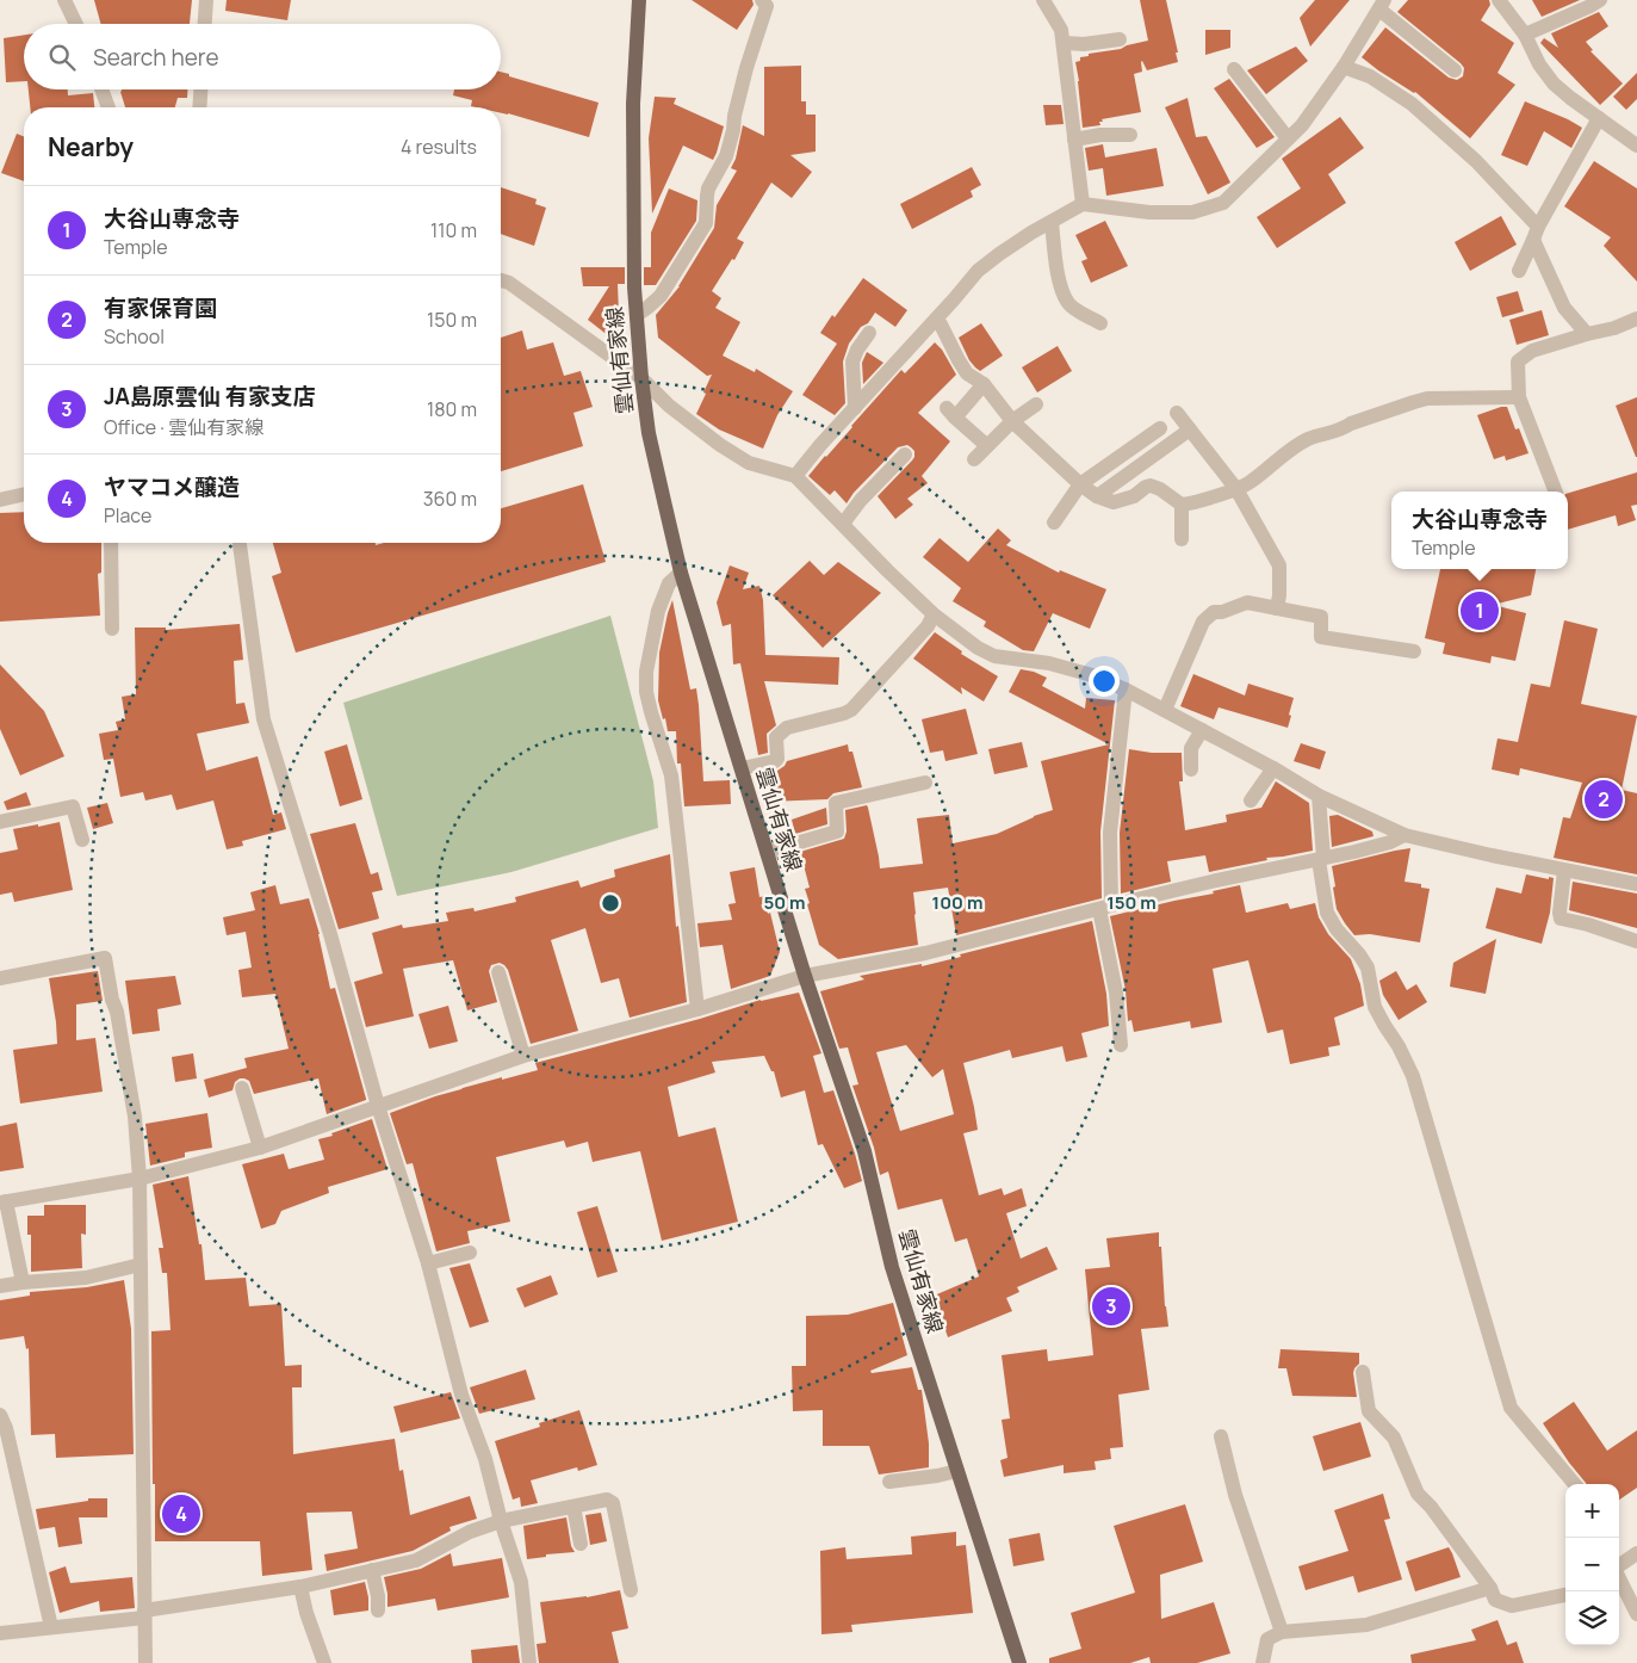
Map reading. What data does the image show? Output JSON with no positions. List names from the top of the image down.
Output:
{
  "streets": {
    "main road": ["雲仙有家線"]
  },
  "page": {
    "search": "Search here",
    "heading": ["Nearby", "4 results"],
    "list": [
      {
        "mark": "1",
        "name": "大谷山専念寺",
        "note": "Temple",
        "value": "110 m"
      },
      {
        "mark": "2",
        "name": "有家保育園",
        "note": "School",
        "value": "150 m"
      },
      {
        "mark": "3",
        "name": "JA島原雲仙 有家支店",
        "note": "Office · 雲仙有家線",
        "value": "180 m"
      },
      {
        "mark": "4",
        "name": "ヤマコメ醸造",
        "note": "Place",
        "value": "360 m"
      }
    ],
    "popup": ["大谷山専念寺", "Temple"],
    "pins": [
      "1",
      "2",
      "3",
      "4"
    ],
    "map_buttons": ["+", "−"]
  },
  "rings": ["50 m", "100 m", "150 m"]
}
